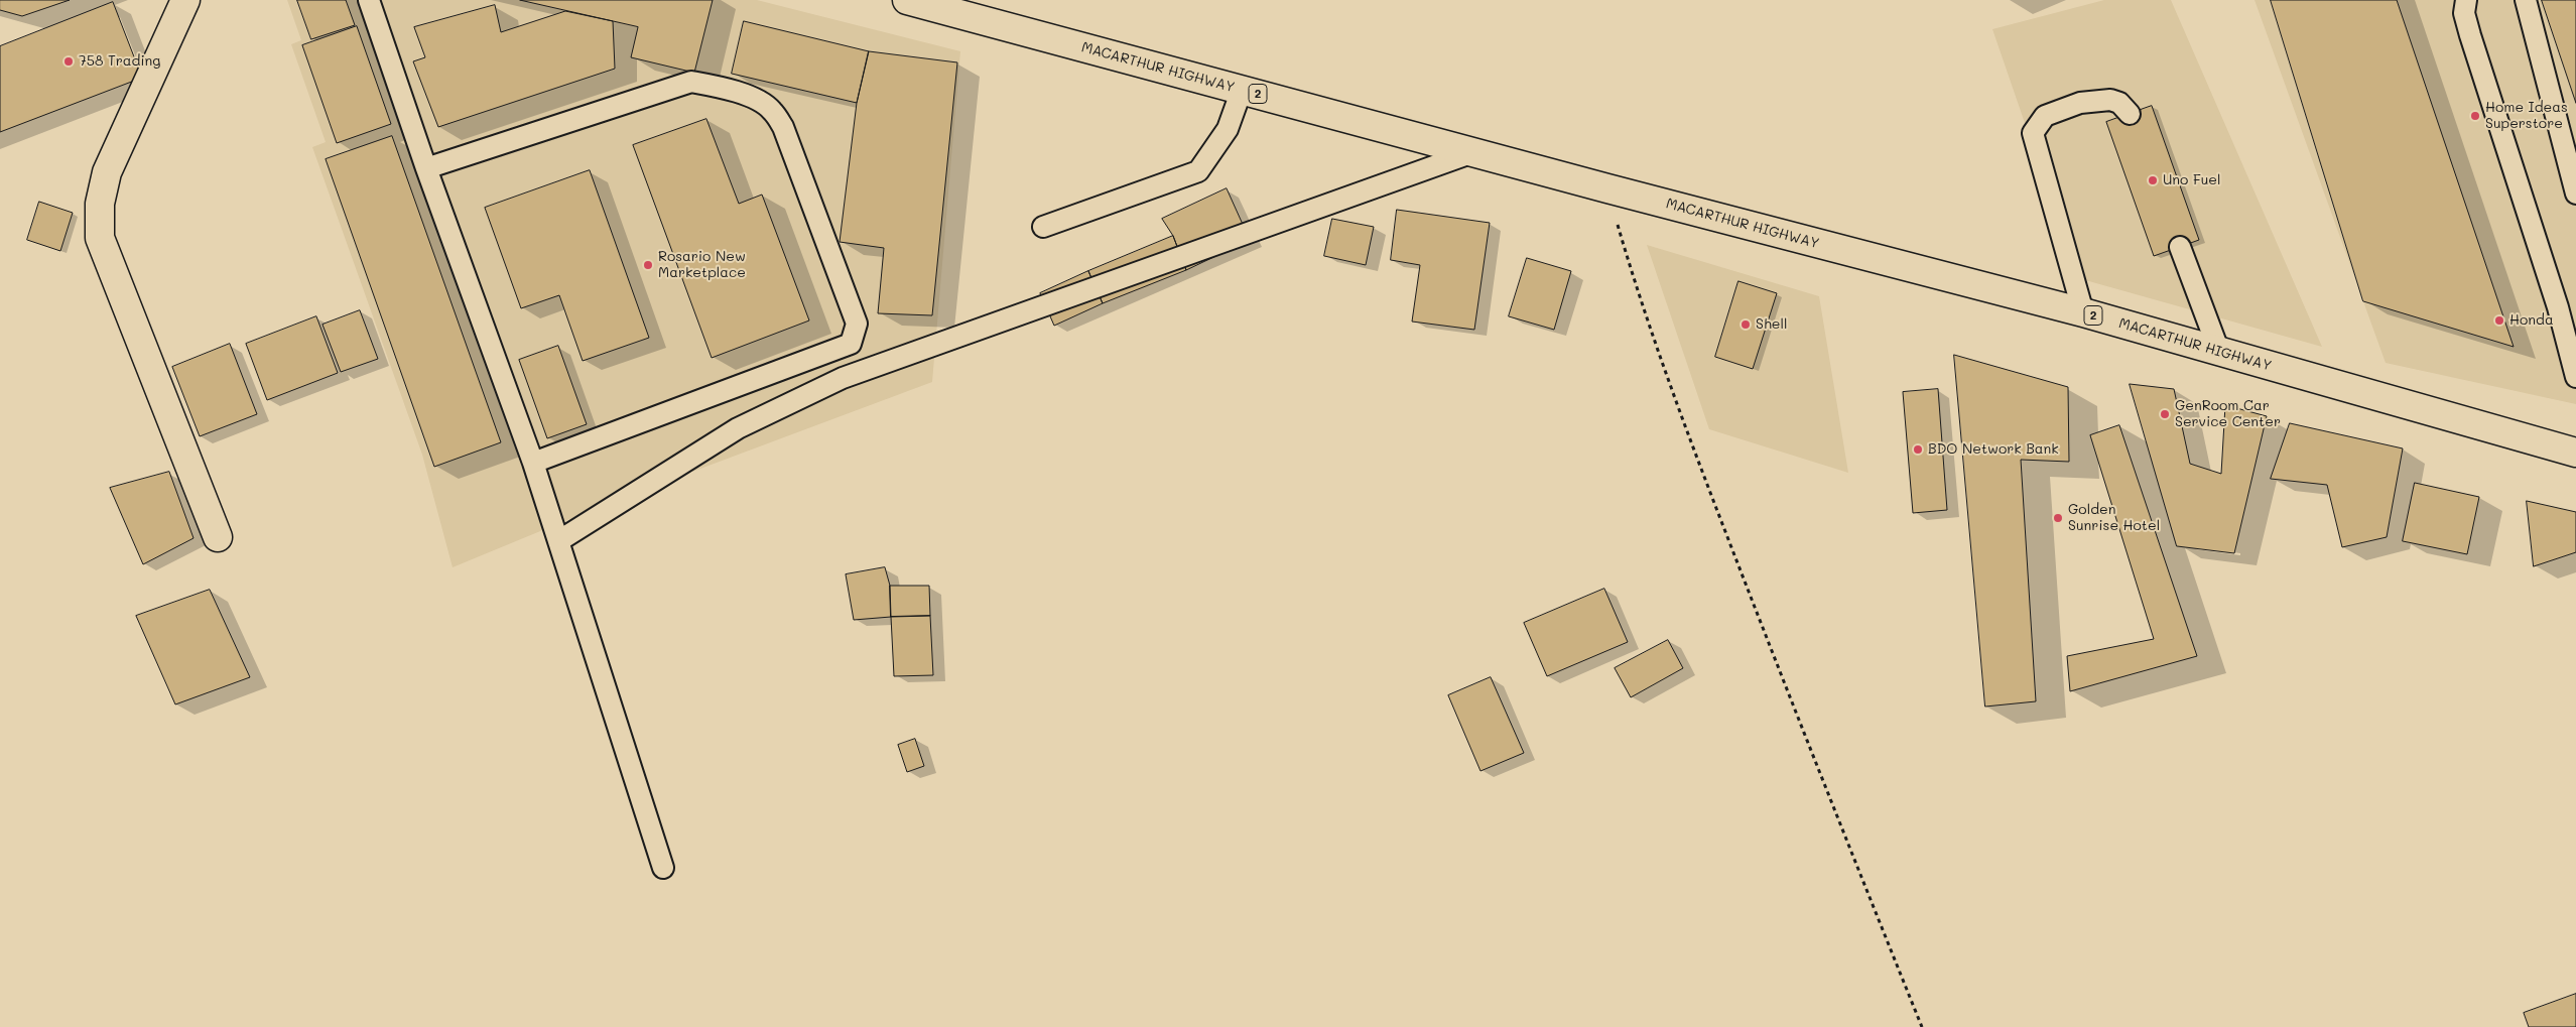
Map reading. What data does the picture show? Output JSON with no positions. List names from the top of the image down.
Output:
{
  "streets": {
    "main road": ["MACARTHUR HIGHWAY", "2"]
  },
  "places": [
    "758 Trading",
    "Home Ideas Superstore",
    "Uno Fuel",
    "Rosario New Marketplace",
    "Honda",
    "Shell",
    "GenRoom Car Service Center",
    "BDO Network Bank",
    "Golden Sunrise Hotel"
  ]
}
